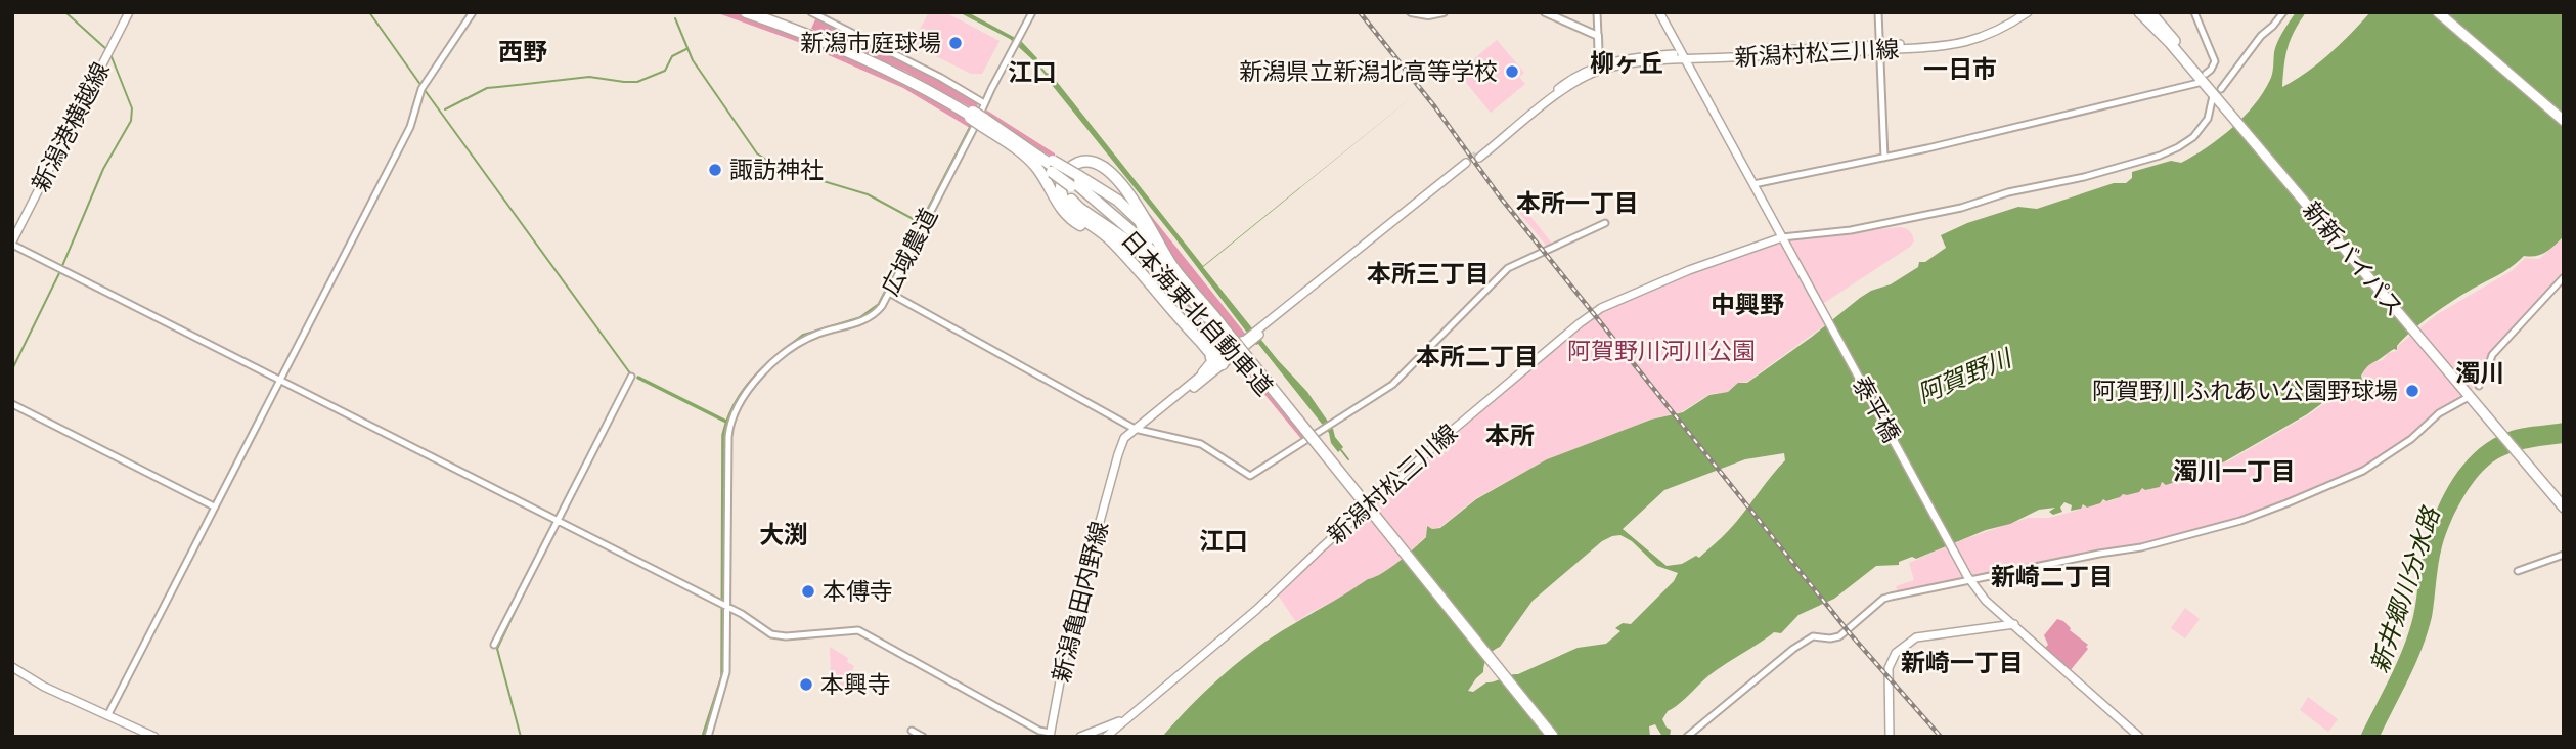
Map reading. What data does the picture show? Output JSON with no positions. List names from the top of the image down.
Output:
{
  "streets": {
    "highway": ["新新バイパス", "日本海東北自動車道"],
    "main road": [
      "新潟村松三川線",
      "新潟港横越線",
      "泰平橋",
      "新潟亀田内野線"
    ],
    "street": ["広域農道"]
  },
  "crossings": [
    ["新潟村松三川線", "泰平橋"],
    ["日本海東北自動車道", "新潟亀田内野線"]
  ],
  "districts": [
    "西野",
    "柳ヶ丘",
    "一日市",
    "江口",
    "本所一丁目",
    "本所三丁目",
    "中興野",
    "本所二丁目",
    "濁川",
    "本所",
    "濁川一丁目",
    "大渕",
    "江口",
    "新崎二丁目",
    "新崎一丁目"
  ],
  "water": ["阿賀野川", "新井郷川分水路"],
  "parks": ["阿賀野川河川公園"],
  "places": [
    "新潟市庭球場",
    "新潟県立新潟北高等学校",
    "諏訪神社",
    "阿賀野川ふれあい公園野球場",
    "本傅寺",
    "本興寺"
  ]
}
